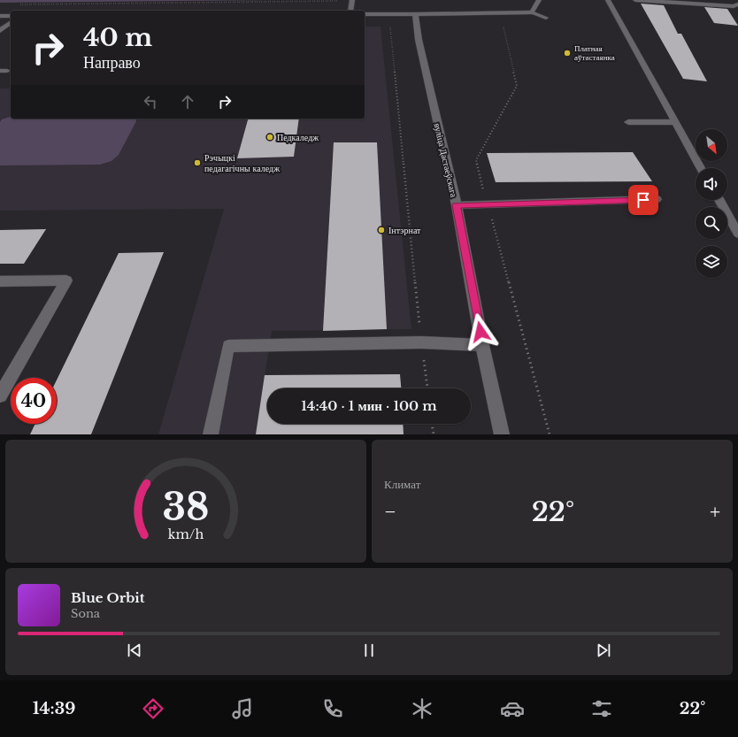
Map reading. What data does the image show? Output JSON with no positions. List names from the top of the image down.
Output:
{
  "streets": {
    "street": ["вуліца Дастаеўскага"]
  },
  "places": [
    "Платная аўтастаянка",
    "Педкаледж",
    "Рэчыцкі педагагічны каледж",
    "Інтэрнат"
  ],
  "north": "bottom right",
  "page": {
    "turn": ["40 m", "Направо"],
    "limit": "40",
    "trip": "14:40 · 1 мин · 100 m",
    "tile": "Климат",
    "heat": ["−", "22°", "+"],
    "song": ["Blue Orbit", "Sona"],
    "tabs": ["14:39", "22°"],
    "gauge": ["38", "km/h"]
  }
}
